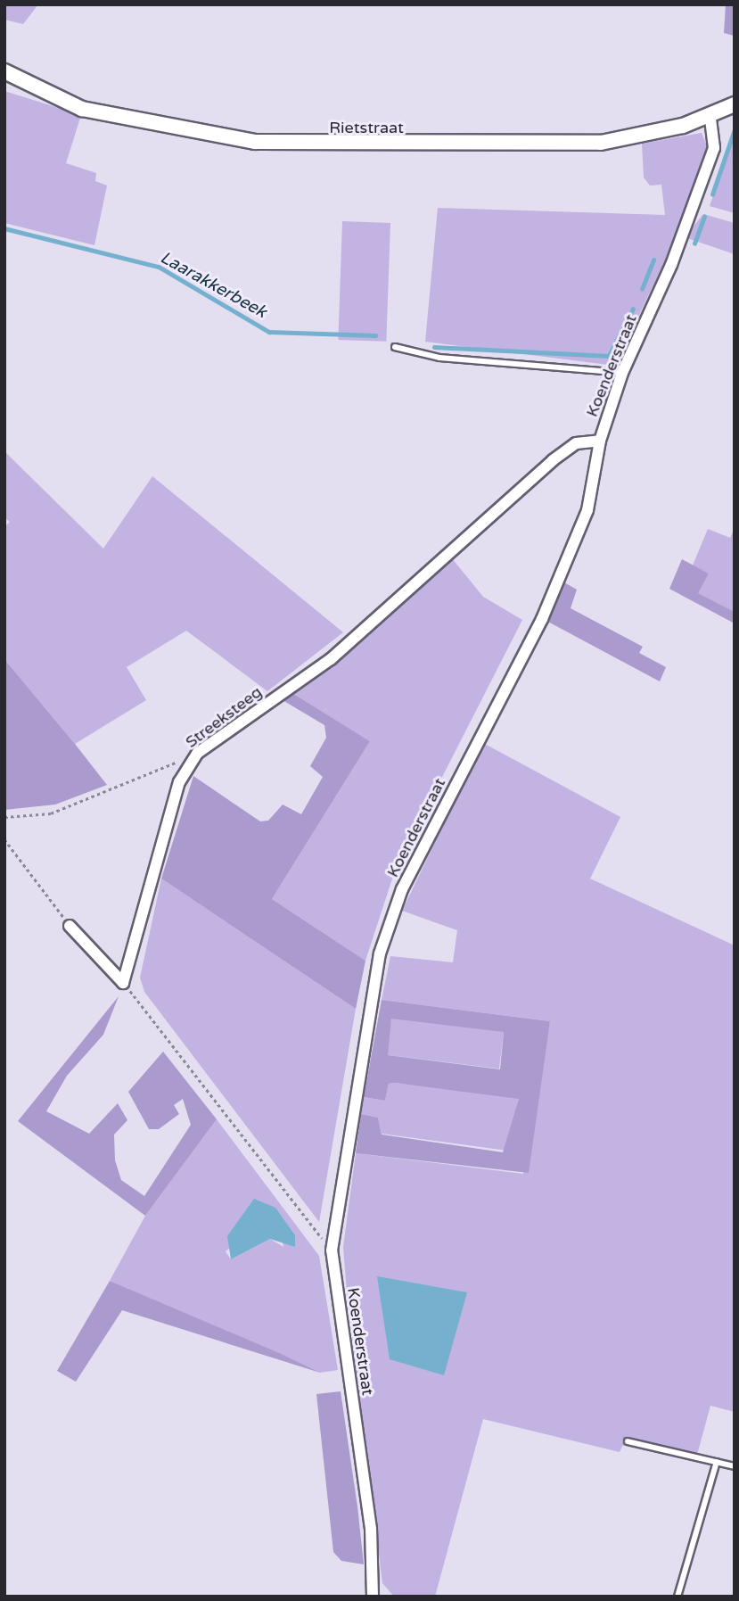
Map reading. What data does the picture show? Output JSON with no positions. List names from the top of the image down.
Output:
{
  "streets": {
    "street": ["Rietstraat", "Koenderstraat", "Streeksteeg"]
  },
  "crossings": [
    ["Rietstraat", "Koenderstraat"],
    ["Koenderstraat", "Streeksteeg"]
  ],
  "water": ["Laarakkerbeek"]
}
